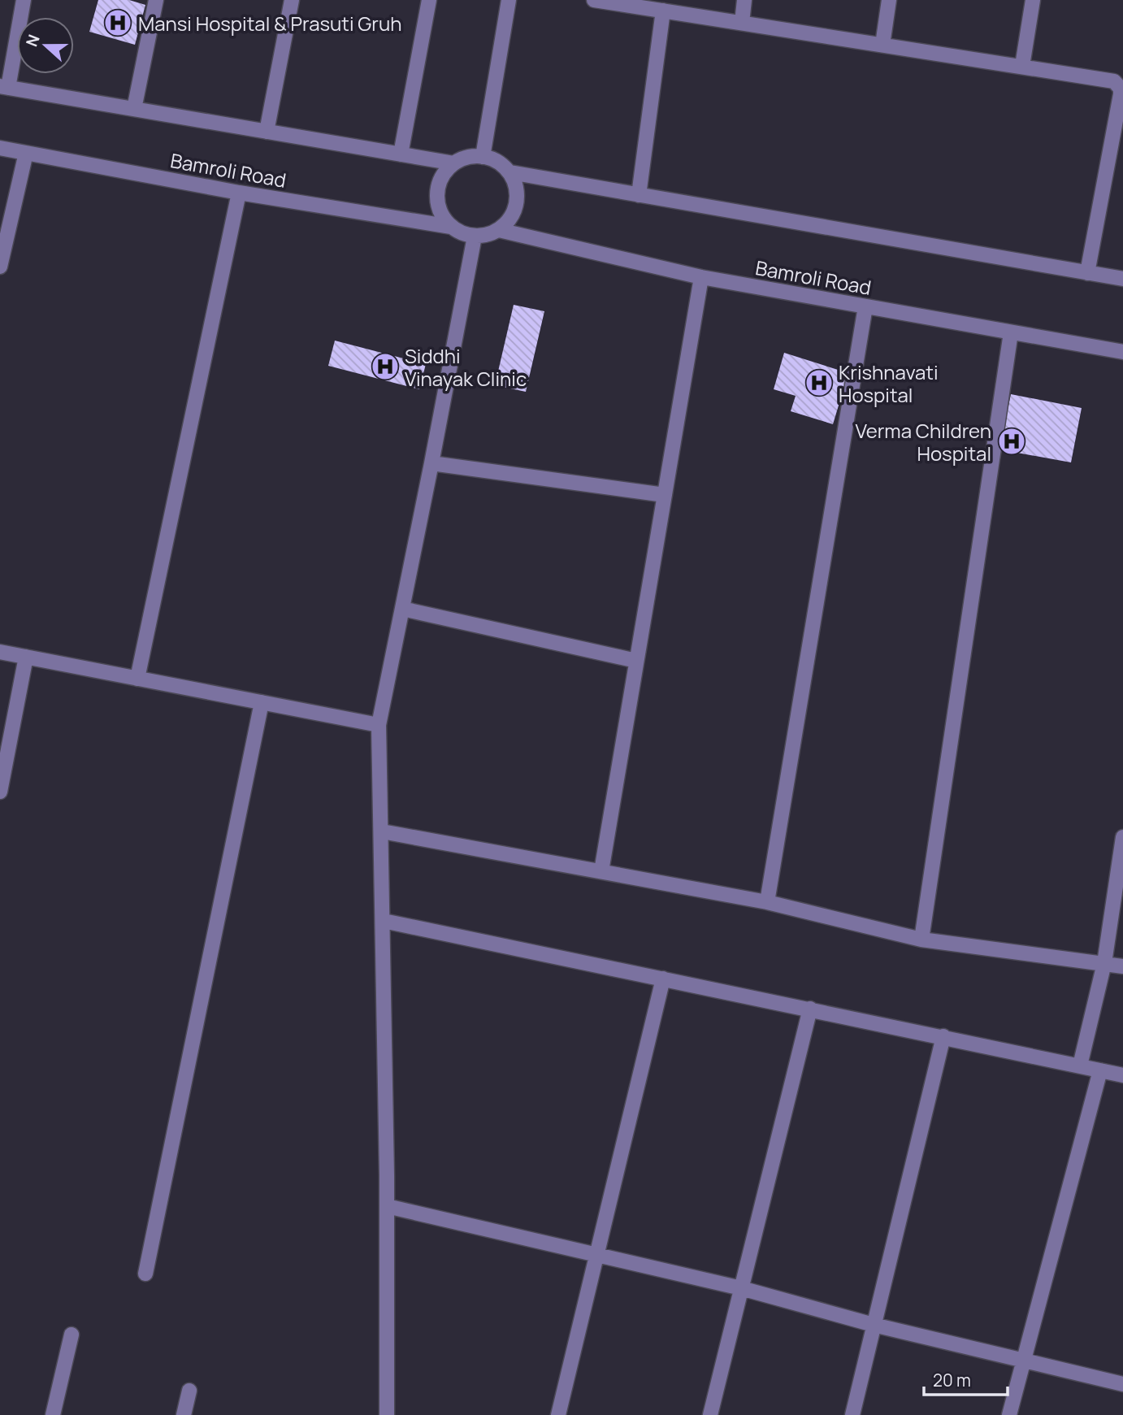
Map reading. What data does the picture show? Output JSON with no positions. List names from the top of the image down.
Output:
{
  "streets": {
    "street": ["Bamroli Road"]
  },
  "places": {
    "hospital": [
      "Mansi Hospital & Prasuti Gruh",
      "Siddhi Vinayak Clinic",
      "Krishnavati Hospital",
      "Verma Children Hospital"
    ]
  },
  "scale_bar": "20 m",
  "north": "left"
}
